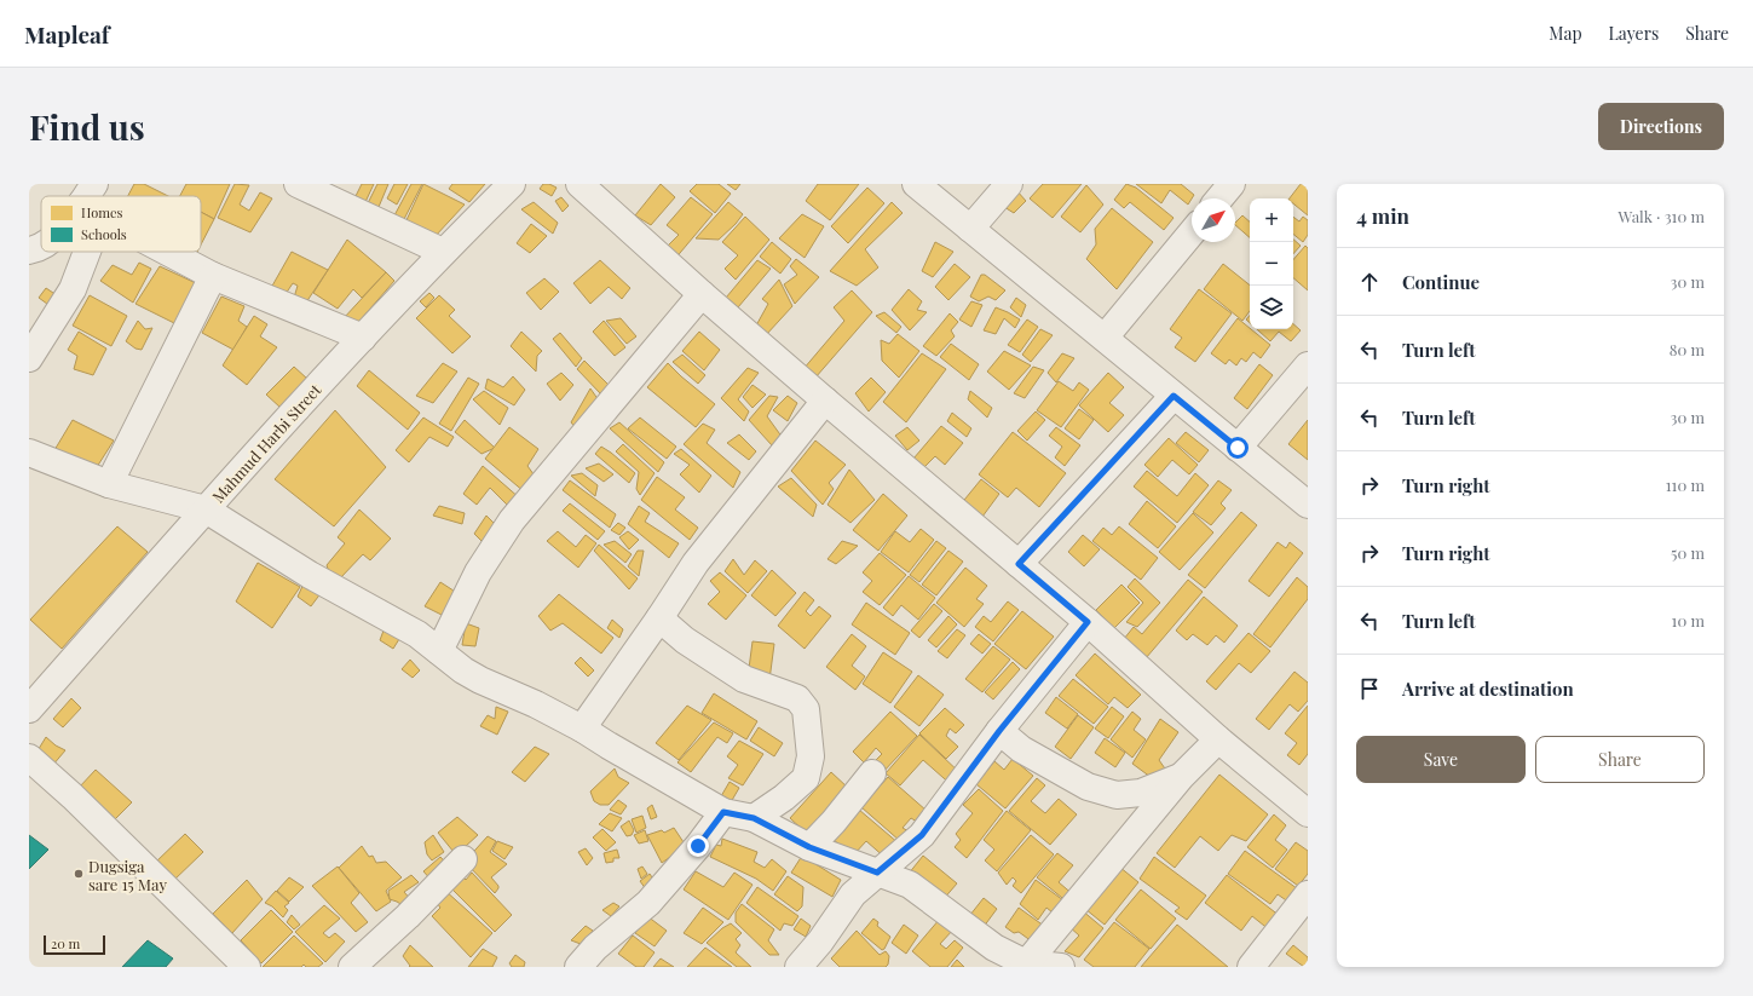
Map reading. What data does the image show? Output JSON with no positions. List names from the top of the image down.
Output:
{
  "streets": {
    "street": ["Mahmud Harbi Street"]
  },
  "places": ["Dugsiga sare 15 May"],
  "legend": ["Homes", "Schools"],
  "scale_bar": "20 m",
  "north": "top right",
  "page": {
    "header": "Mapleaf",
    "nav": ["Map", "Layers", "Share"],
    "buttons": [
      "Directions",
      ["Save", "Share"]
    ],
    "title": "Find us",
    "heading": ["4 min", "Walk · 310 m"],
    "map_buttons": ["+", "−"],
    "list": [
      ["Continue", "30 m"],
      ["Turn left", "80 m"],
      ["Turn left", "30 m"],
      ["Turn right", "110 m"],
      ["Turn right", "50 m"],
      ["Turn left", "10 m"],
      "Arrive at destination"
    ],
    "scale": "20 m"
  }
}
